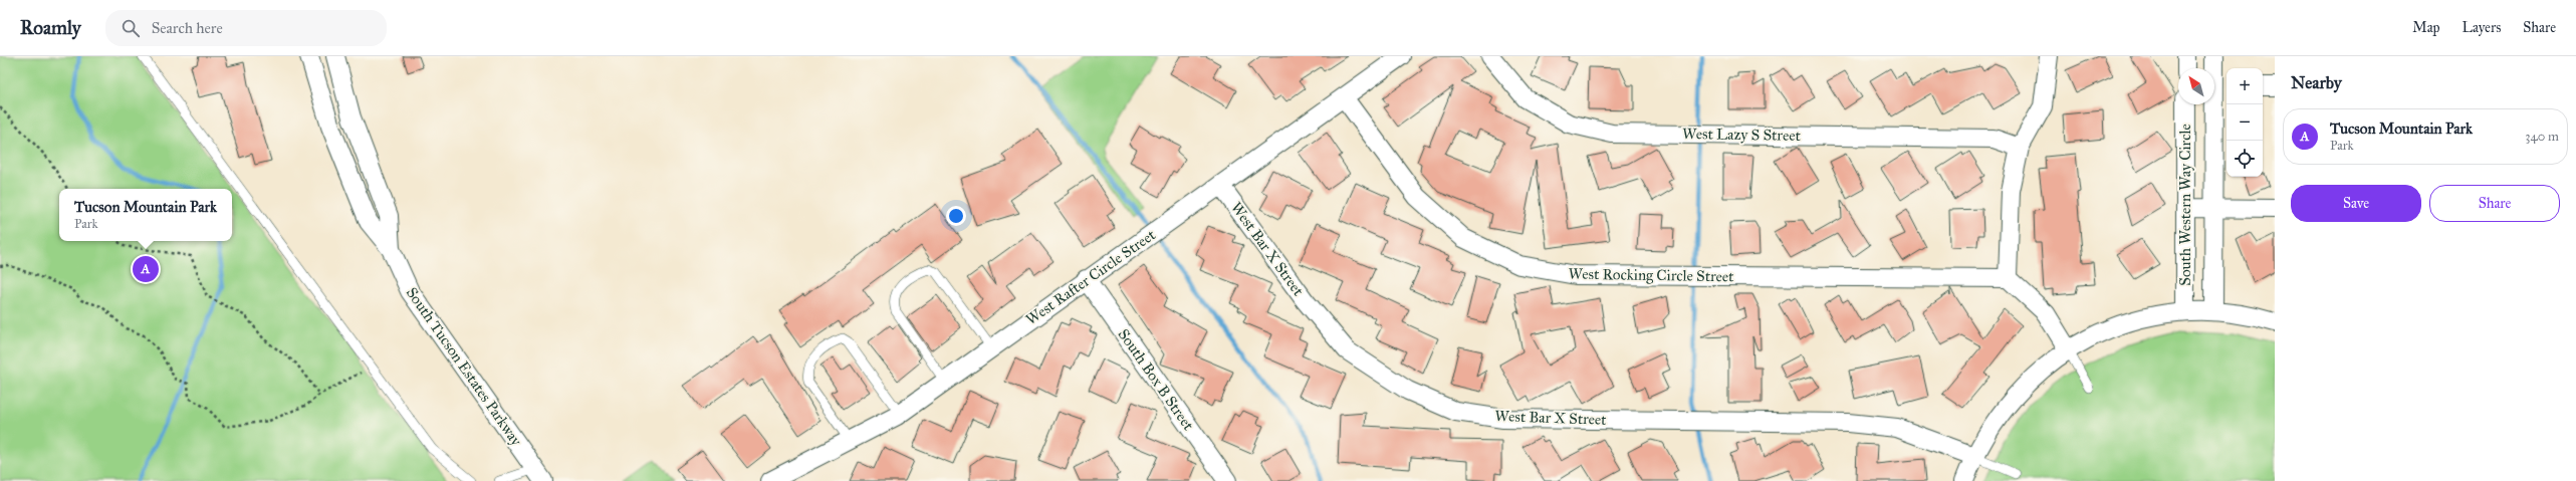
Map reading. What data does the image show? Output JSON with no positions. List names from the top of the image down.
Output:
{
  "streets": {
    "street": [
      "West Lazy S Street",
      "South Western Way Circle",
      "West Bar X Street",
      "West Rocking Circle Street",
      "West Rafter Circle Street",
      "South Tucson Estates Parkway",
      "South Box B Street"
    ]
  },
  "crossings": [
    ["West Bar X Street", "West Rafter Circle Street"],
    ["West Rocking Circle Street", "West Rafter Circle Street"],
    ["West Rafter Circle Street", "South Box B Street"]
  ],
  "north": "top left",
  "page": {
    "header": "Roamly",
    "search": "Search here",
    "nav": ["Map", "Layers", "Share"],
    "heading": "Nearby",
    "map_buttons": ["+", "−"],
    "list": [
      {
        "mark": "A",
        "name": "Tucson Mountain Park",
        "note": "Park",
        "value": "340 m"
      }
    ],
    "buttons": ["Save", "Share"],
    "popup": ["Tucson Mountain Park", "Park"],
    "pins": "A"
  }
}
